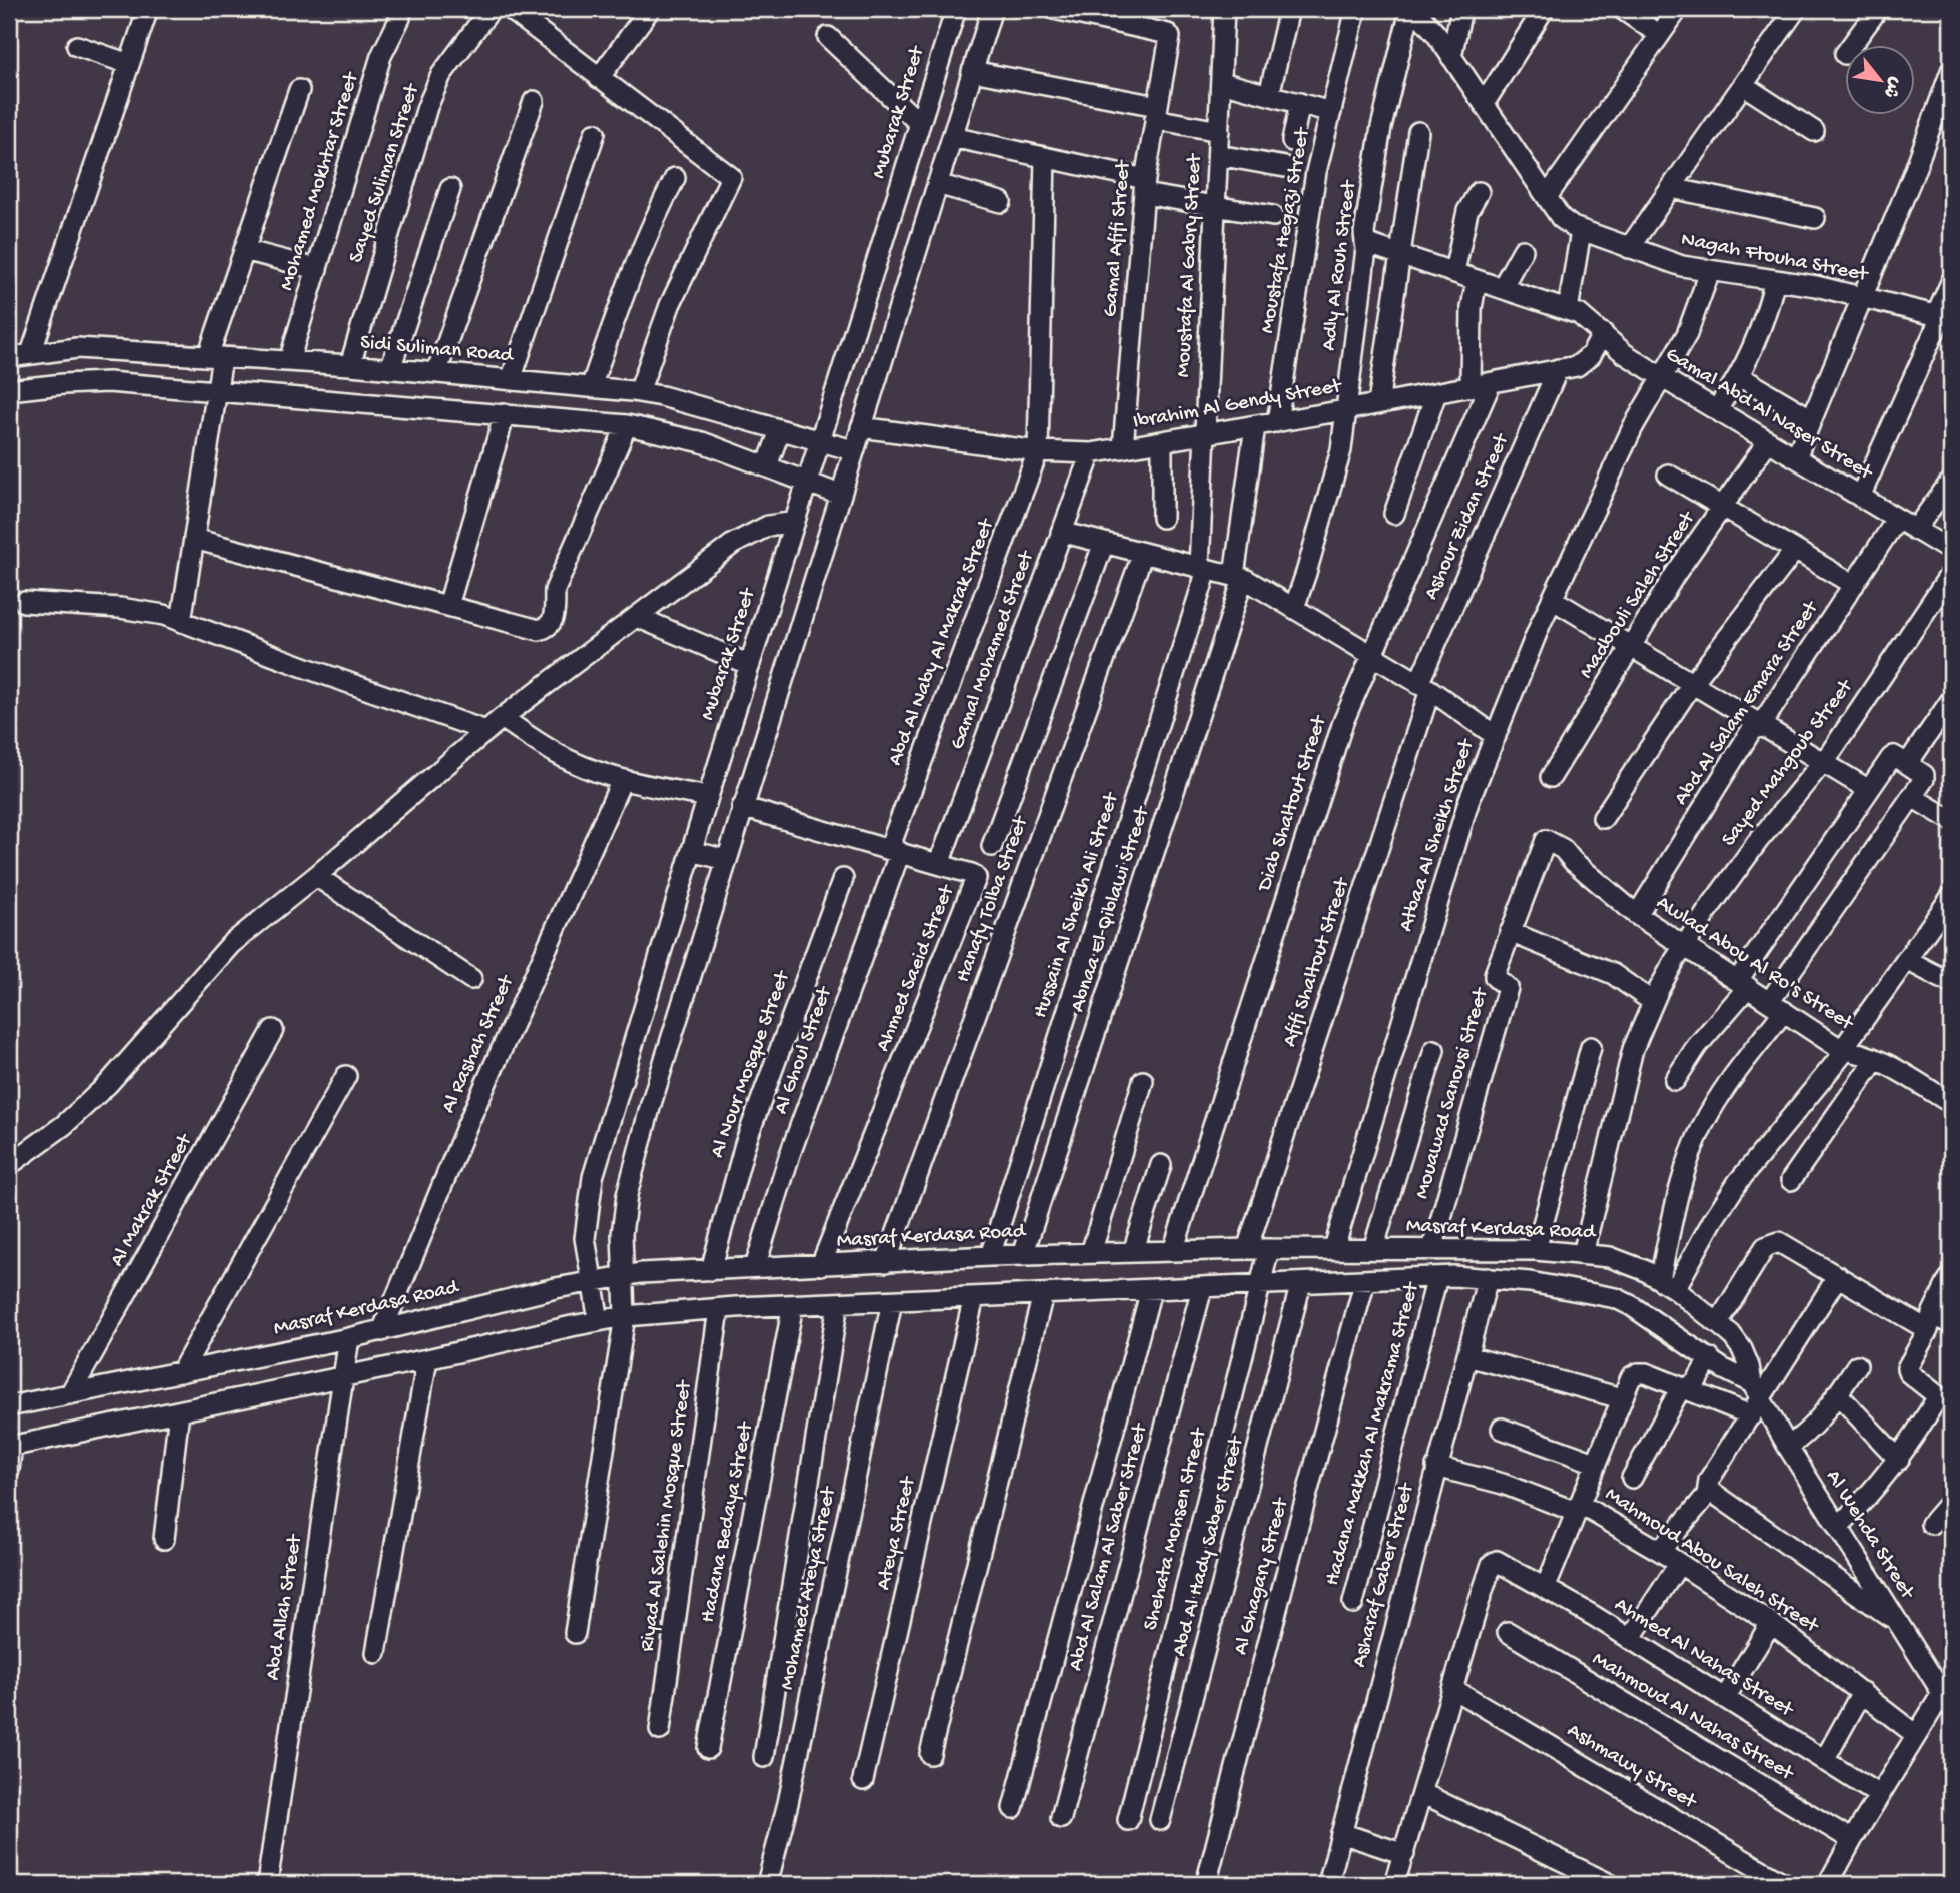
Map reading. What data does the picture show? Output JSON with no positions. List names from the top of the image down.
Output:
{
  "streets": {
    "street": [
      "Mubarak Street",
      "Sayed Suliman Street",
      "Mohamed Mokhtar Street",
      "Moustafa Hegazi Street",
      "Gamal Afifi Street",
      "Nagah Ftouha Street",
      "Moustafa Al Gabry Street",
      "Adly Al Rouh Street",
      "Sidi Suliman Road",
      "Ibrahim Al Gendy Street",
      "Gamal Abd Al Naser Street",
      "Ashour Zidan Street",
      "Madbouli Saleh Street",
      "Abd Al Naby Al Makrak Street",
      "Gamal Mohamed Street",
      "Abd Al Salam Emara Street",
      "Sayed Mahgoub Street",
      "Diab Shaltout Street",
      "Atbaa Al Sheikh Street",
      "Hanafy Tolba Street",
      "Hussain Al Sheikh Ali Street",
      "Abnaa El-Qiblawi Street",
      "Afifi Shaltout Street",
      "Awlad Abou Al Ro's Street",
      "Ahmed Saeid Street",
      "Al Rashah Street",
      "Al Ghoul Street",
      "Al Nour Mosque Street",
      "Mouawad Sanousi Street",
      "Al Makrak Street",
      "Masraf Kerdasa Road",
      "Hadana Makkah Al Makrama Street",
      "Riyad Al Salehin Mosque Street",
      "Hadana Bedaya Street",
      "Shehata Mohsen Street",
      "Ateya Street",
      "Al Wehda Street",
      "Abd Al Hady Saber Street",
      "Abd Al Salam Al Saber Street",
      "Mahmoud Abou Saleh Street",
      "Asharaf Gaber Street",
      "Al Ghagary Street",
      "Mohamed Ateya Street",
      "Abd Allah Street",
      "Ahmed Al Nahas Street",
      "Mahmoud Al Nahas Street",
      "Ashmawy Street"
    ]
  },
  "crossings": [
    ["Mubarak Street", "Sidi Suliman Road"],
    ["Mubarak Street", "Masraf Kerdasa Road"],
    ["Sayed Suliman Street", "Sidi Suliman Road"],
    ["Mohamed Mokhtar Street", "Sidi Suliman Road"],
    ["Moustafa Hegazi Street", "Ibrahim Al Gendy Street"],
    ["Gamal Afifi Street", "Ibrahim Al Gendy Street"],
    ["Nagah Ftouha Street", "Adly Al Rouh Street"],
    ["Nagah Ftouha Street", "Atbaa Al Sheikh Street"],
    ["Moustafa Al Gabry Street", "Ibrahim Al Gendy Street"],
    ["Moustafa Al Gabry Street", "Hussain Al Sheikh Ali Street"],
    ["Adly Al Rouh Street", "Ibrahim Al Gendy Street"],
    ["Adly Al Rouh Street", "Gamal Abd Al Naser Street"],
    ["Ibrahim Al Gendy Street", "Gamal Abd Al Naser Street"],
    ["Ibrahim Al Gendy Street", "Ashour Zidan Street"],
    ["Ibrahim Al Gendy Street", "Abd Al Naby Al Makrak Street"],
    ["Ibrahim Al Gendy Street", "Gamal Mohamed Street"],
    ["Ibrahim Al Gendy Street", "Diab Shaltout Street"],
    ["Ibrahim Al Gendy Street", "Abnaa El-Qiblawi Street"],
    ["Gamal Abd Al Naser Street", "Madbouli Saleh Street"],
    ["Gamal Abd Al Naser Street", "Abd Al Salam Emara Street"],
    ["Gamal Abd Al Naser Street", "Atbaa Al Sheikh Street"],
    ["Ashour Zidan Street", "Afifi Shaltout Street"],
    ["Abd Al Naby Al Makrak Street", "Ahmed Saeid Street"],
    ["Abd Al Naby Al Makrak Street", "Al Ghoul Street"],
    ["Gamal Mohamed Street", "Ahmed Saeid Street"],
    ["Abd Al Salam Emara Street", "Awlad Abou Al Ro's Street"],
    ["Sayed Mahgoub Street", "Awlad Abou Al Ro's Street"],
    ["Sayed Mahgoub Street", "Masraf Kerdasa Road"],
    ["Diab Shaltout Street", "Masraf Kerdasa Road"],
    ["Atbaa Al Sheikh Street", "Masraf Kerdasa Road"],
    ["Hanafy Tolba Street", "Masraf Kerdasa Road"],
    ["Hussain Al Sheikh Ali Street", "Masraf Kerdasa Road"],
    ["Abnaa El-Qiblawi Street", "Masraf Kerdasa Road"],
    ["Afifi Shaltout Street", "Masraf Kerdasa Road"],
    ["Awlad Abou Al Ro's Street", "Mouawad Sanousi Street"],
    ["Ahmed Saeid Street", "Al Ghoul Street"],
    ["Ahmed Saeid Street", "Masraf Kerdasa Road"],
    ["Al Rashah Street", "Masraf Kerdasa Road"],
    ["Al Ghoul Street", "Masraf Kerdasa Road"],
    ["Al Nour Mosque Street", "Masraf Kerdasa Road"],
    ["Mouawad Sanousi Street", "Masraf Kerdasa Road"],
    ["Al Makrak Street", "Masraf Kerdasa Road"],
    ["Masraf Kerdasa Road", "Shehata Mohsen Street"],
    ["Masraf Kerdasa Road", "Al Wehda Street"],
    ["Masraf Kerdasa Road", "Abd Allah Street"],
    ["Mahmoud Abou Saleh Street", "Asharaf Gaber Street"],
    ["Ahmed Al Nahas Street", "Ashmawy Street"]
  ],
  "north": "bottom right"
}
